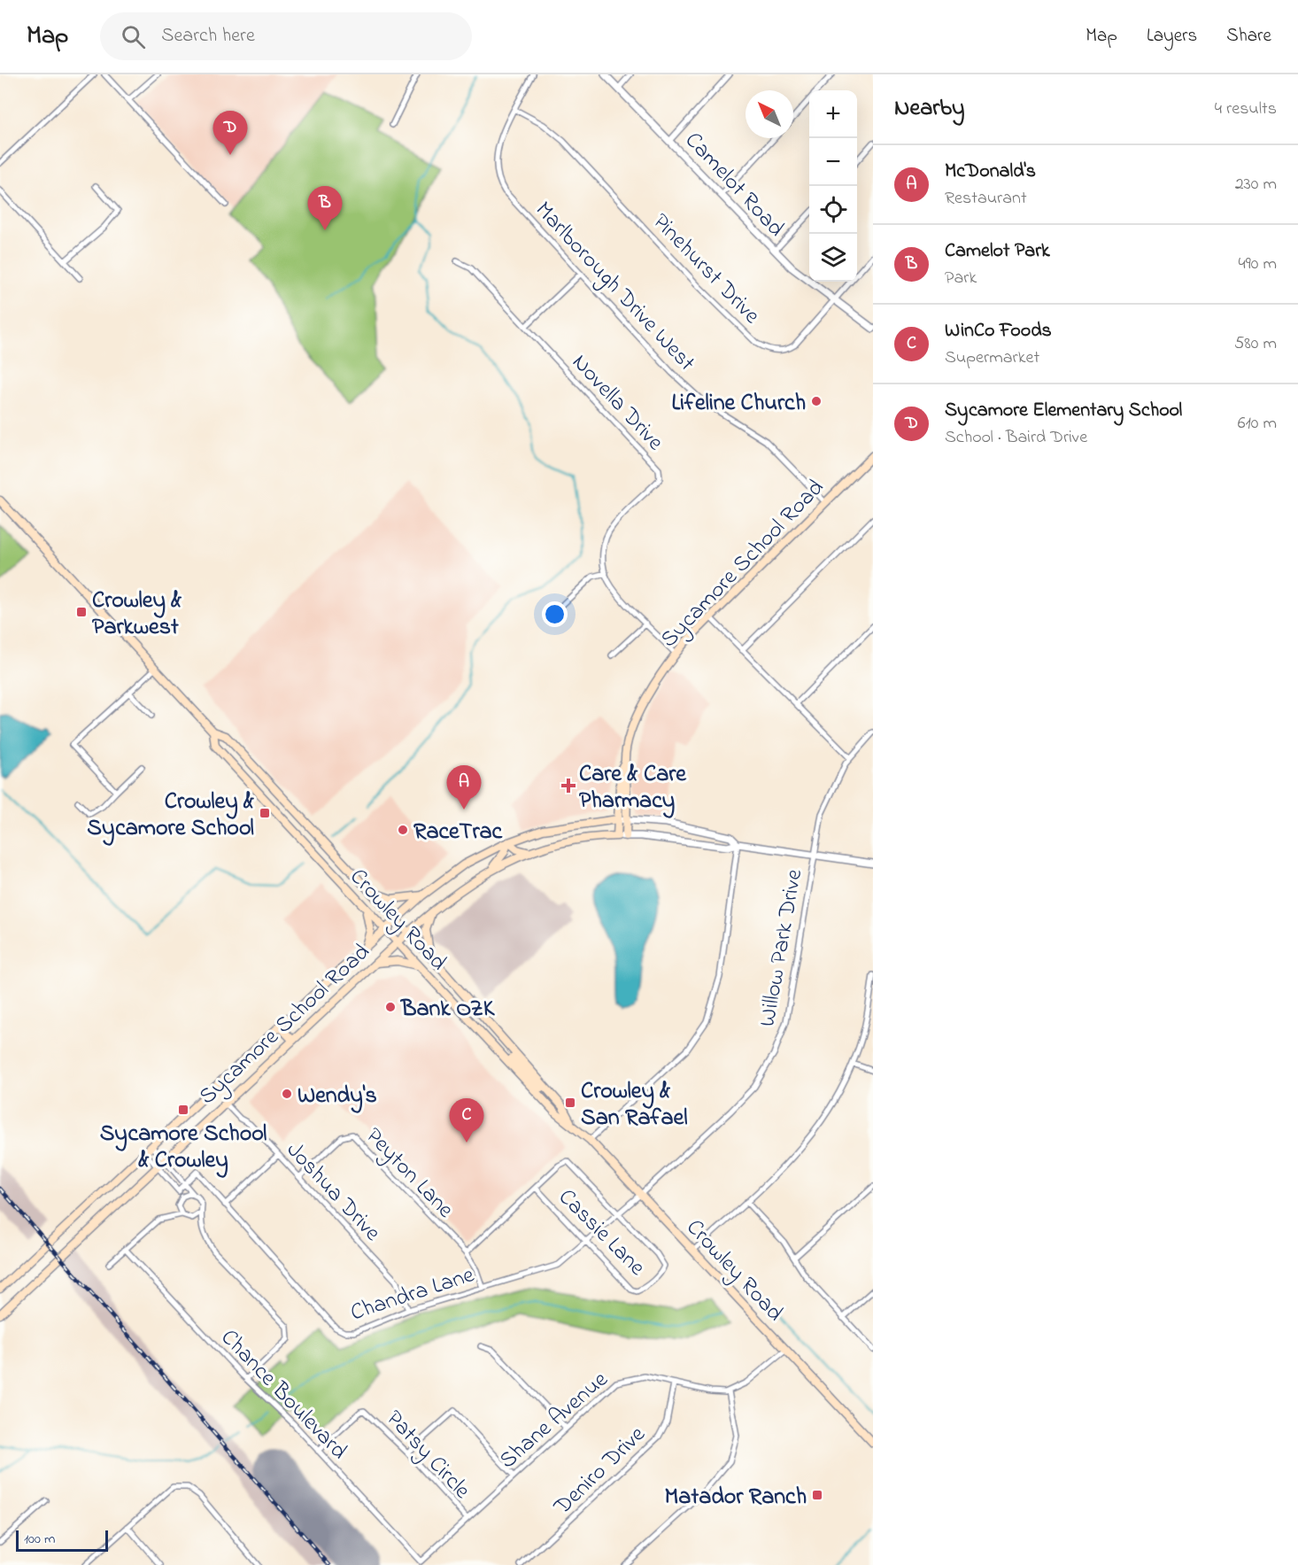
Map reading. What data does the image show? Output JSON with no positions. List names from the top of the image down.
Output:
{
  "streets": {
    "main road": ["Sycamore School Road", "Crowley Road"],
    "street": [
      "Camelot Road",
      "Pinehurst Drive",
      "Marlborough Drive West",
      "Novella Drive",
      "Willow Park Drive",
      "Peyton Lane",
      "Joshua Drive",
      "Cassie Lane",
      "Chandra Lane",
      "Chance Boulevard",
      "Shane Avenue",
      "Patsy Circle",
      "Deniro Drive"
    ]
  },
  "crossings": [
    ["Camelot Road", "Pinehurst Drive"],
    ["Pinehurst Drive", "Marlborough Drive West"],
    ["Marlborough Drive West", "Sycamore School Road"],
    ["Novella Drive", "Sycamore School Road"],
    ["Sycamore School Road", "Crowley Road"],
    ["Sycamore School Road", "Joshua Drive"],
    ["Crowley Road", "Willow Park Drive"],
    ["Crowley Road", "Chandra Lane"],
    ["Willow Park Drive", "Chandra Lane"],
    ["Peyton Lane", "Joshua Drive"],
    ["Peyton Lane", "Chandra Lane"],
    ["Joshua Drive", "Chandra Lane"],
    ["Cassie Lane", "Chandra Lane"],
    ["Chance Boulevard", "Shane Avenue"],
    ["Chance Boulevard", "Patsy Circle"],
    ["Shane Avenue", "Patsy Circle"],
    ["Shane Avenue", "Deniro Drive"]
  ],
  "places": {
    "other": [
      "Lifeline Church",
      "RaceTrac",
      "Bank OZK",
      "Wendy's"
    ],
    "transit": [
      "Crowley & Parkwest",
      "Crowley & Sycamore School",
      "Crowley & San Rafael",
      "Sycamore School & Crowley",
      "Matador Ranch"
    ],
    "health": ["Care & Care Pharmacy"]
  },
  "scale_bar": "100 m",
  "north": "top left",
  "page": {
    "header": "Map",
    "search": "Search here",
    "nav": ["Map", "Layers", "Share"],
    "heading": ["Nearby", "4 results"],
    "map_buttons": ["+", "−"],
    "pins": [
      "D",
      "B",
      "A",
      "C"
    ],
    "list": [
      {
        "mark": "A",
        "name": "McDonald's",
        "note": "Restaurant",
        "value": "230 m"
      },
      {
        "mark": "B",
        "name": "Camelot Park",
        "note": "Park",
        "value": "490 m"
      },
      {
        "mark": "C",
        "name": "WinCo Foods",
        "note": "Supermarket",
        "value": "580 m"
      },
      {
        "mark": "D",
        "name": "Sycamore Elementary School",
        "note": "School · Baird Drive",
        "value": "610 m"
      }
    ],
    "scale": "100 m"
  }
}
